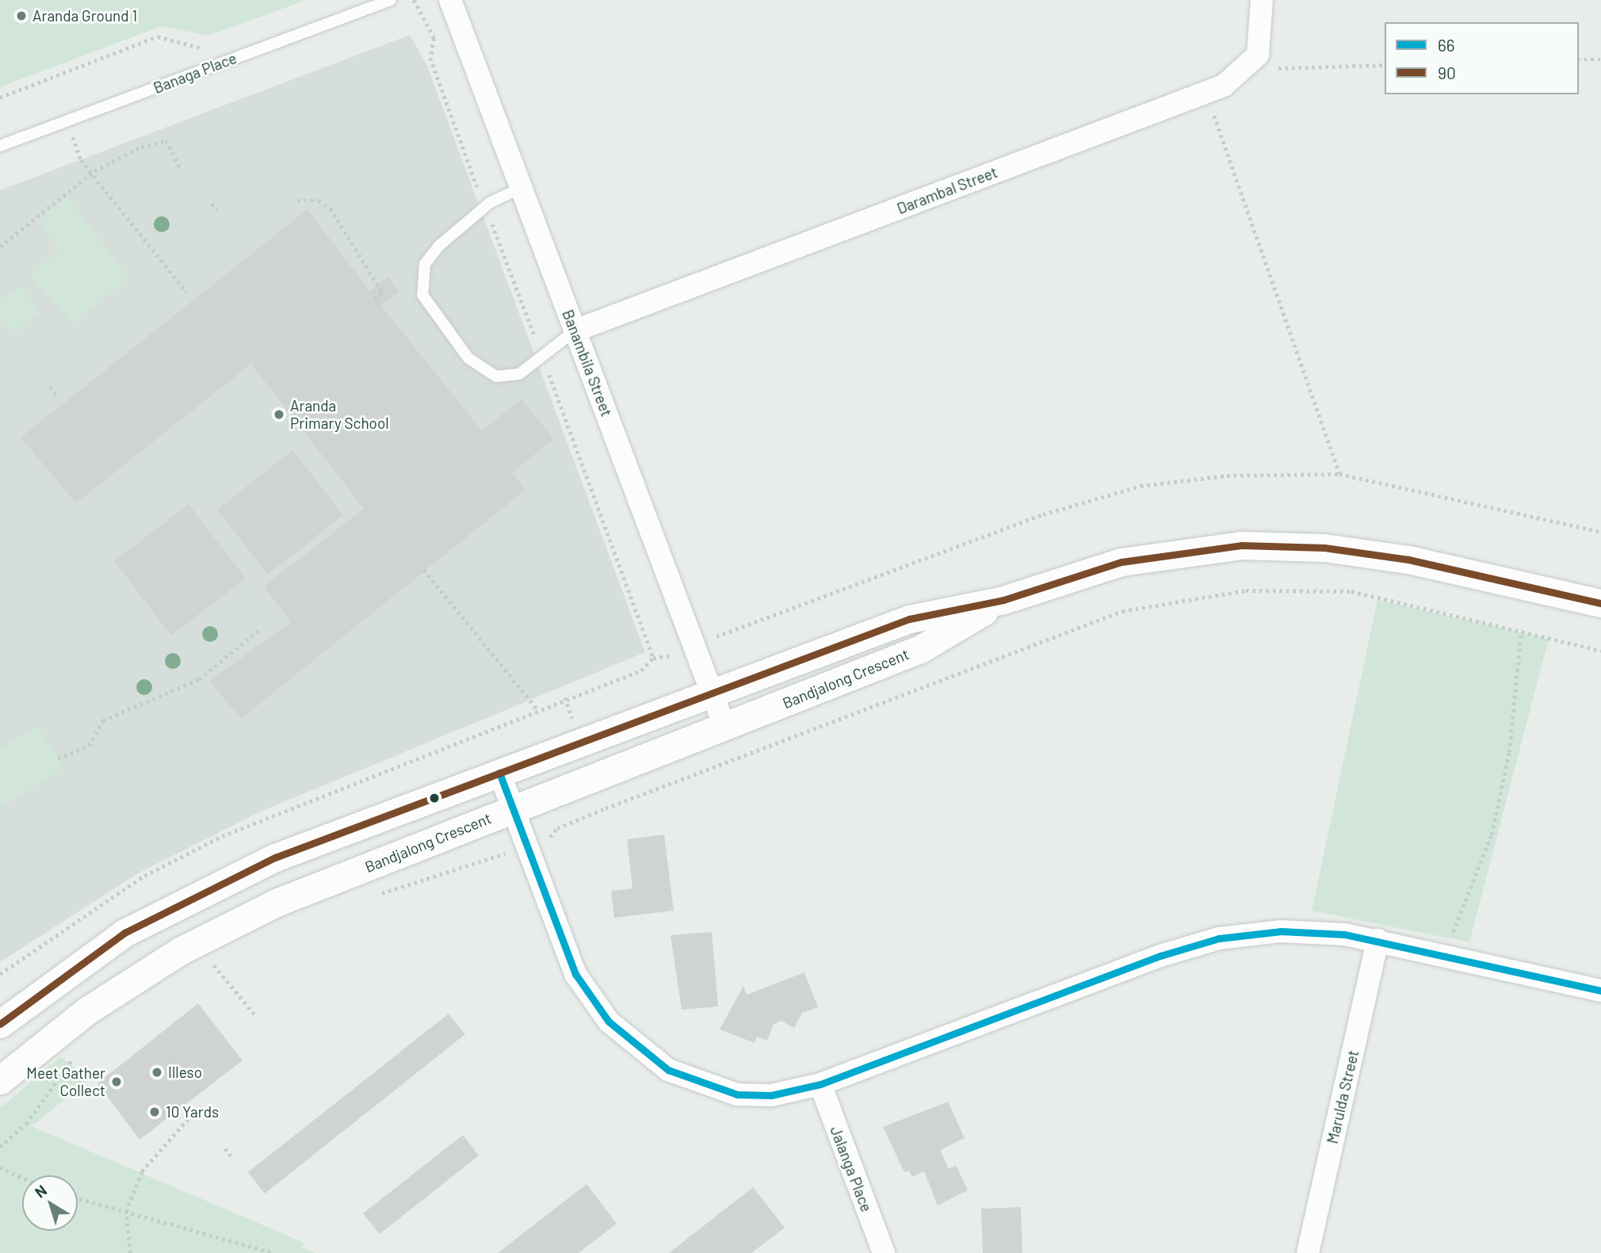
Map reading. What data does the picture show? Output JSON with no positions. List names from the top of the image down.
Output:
{
  "streets": {
    "street": [
      "Darambal Street",
      "Banambila Street",
      "Bandjalong Crescent",
      "Marulda Street",
      "Jalanga Place"
    ],
    "lane": ["Banaga Place"]
  },
  "crossings": [
    ["Darambal Street", "Banambila Street"],
    ["Banambila Street", "Bandjalong Crescent"]
  ],
  "places": [
    "Aranda Ground 1",
    "Aranda Primary School",
    "Illeso",
    "Meet Gather Collect",
    "10 Yards"
  ],
  "lines": ["transit line 90", "transit line 66"],
  "legend": ["66", "90"],
  "north": "top left"
}
